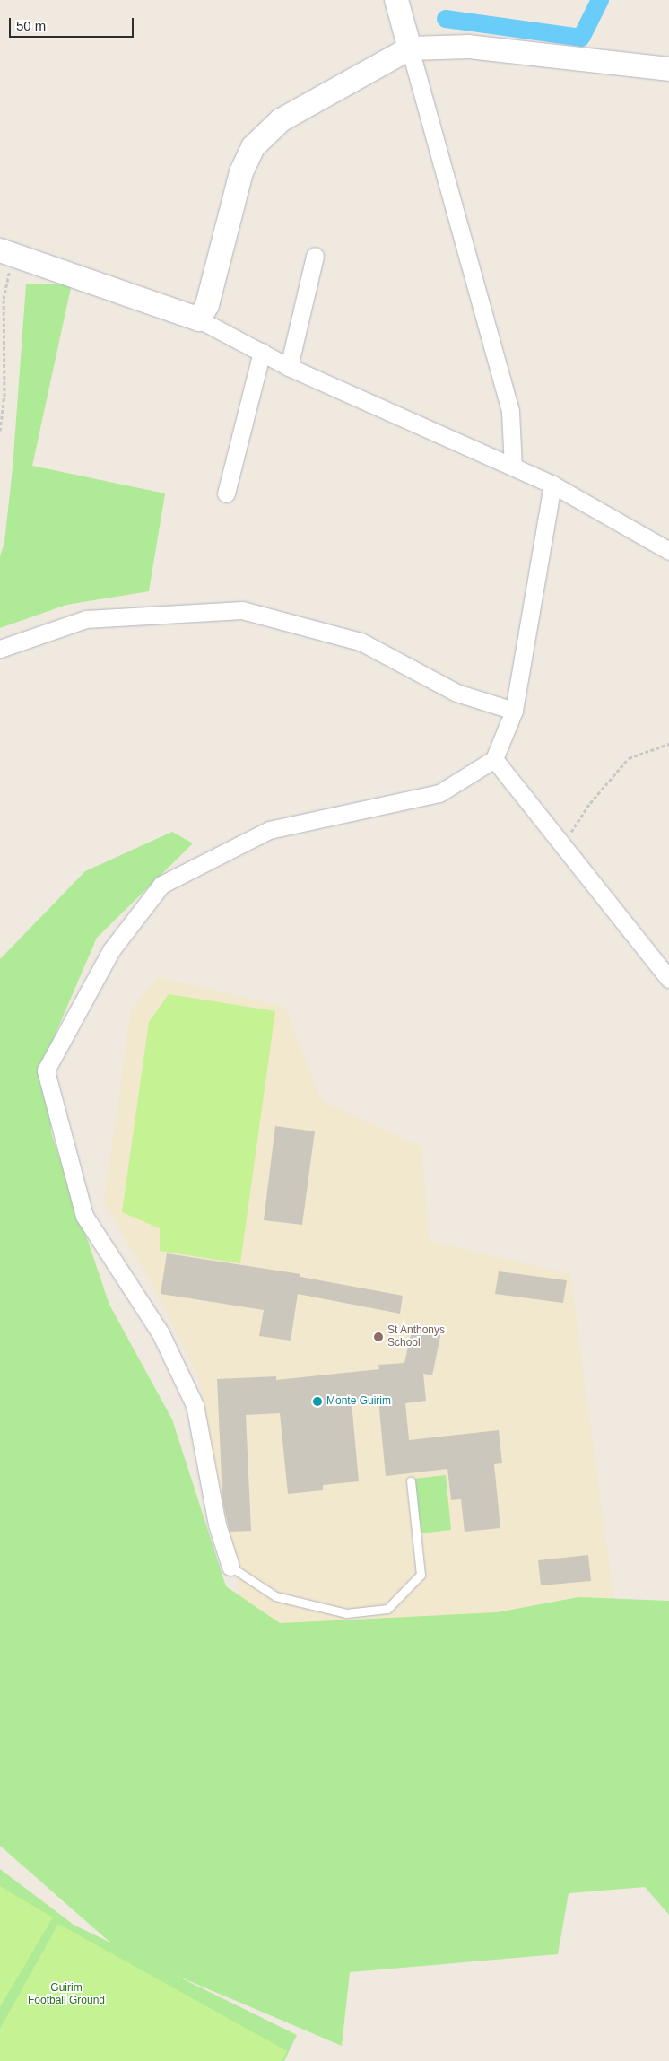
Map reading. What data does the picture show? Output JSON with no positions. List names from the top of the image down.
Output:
{
  "parks": ["Guirim Football Ground"],
  "places": ["St Anthonys School", "Monte Guirim"],
  "scale_bar": "50 m"
}
